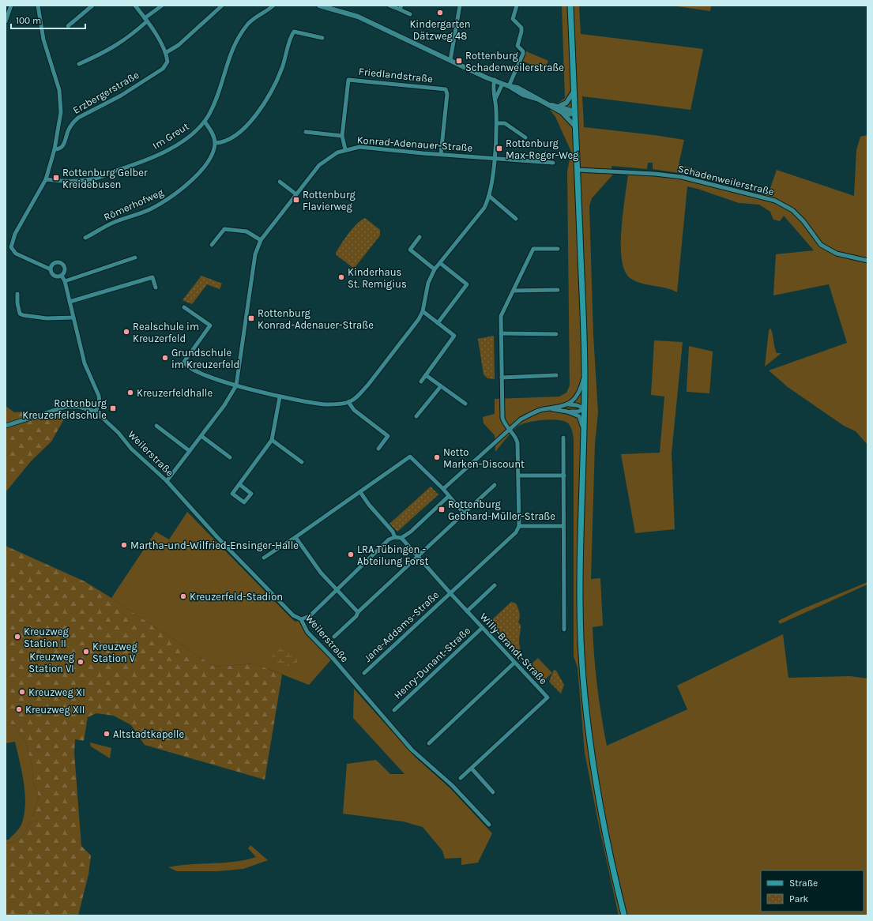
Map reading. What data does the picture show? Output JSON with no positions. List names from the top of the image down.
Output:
{
  "streets": {
    "street": [
      "Friedlandstraße",
      "Erzbergerstraße",
      "Im Greut",
      "Konrad-Adenauer-Straße",
      "Schadenweilerstraße",
      "Römerhofweg",
      "Weilerstraße",
      "Jane-Addams-Straße",
      "Willy-Brandt-Straße",
      "Henry-Dunant-Straße"
    ]
  },
  "crossings": [
    ["Friedlandstraße", "Konrad-Adenauer-Straße"],
    ["Konrad-Adenauer-Straße", "Weilerstraße"],
    ["Jane-Addams-Straße", "Willy-Brandt-Straße"],
    ["Willy-Brandt-Straße", "Henry-Dunant-Straße"]
  ],
  "places": {
    "other": [
      "Kindergarten Dätzweg 48",
      "Kinderhaus St. Remigius",
      "Realschule im Kreuzerfeld",
      "Grundschule im Kreuzerfeld",
      "Kreuzerfeldhalle",
      "Netto Marken-Discount",
      "Martha-und-Wilfried-Ensinger-Halle",
      "LRA Tübingen - Abteilung Forst",
      "Kreuzerfeld-Stadion",
      "Kreuzweg Station II",
      "Kreuzweg Station V",
      "Kreuzweg Station VI",
      "Kreuzweg XI",
      "Kreuzweg XII",
      "Altstadtkapelle"
    ],
    "transit": [
      "Rottenburg Schadenweilerstraße",
      "Rottenburg Max-Reger-Weg",
      "Rottenburg Gelber Kreidebusen",
      "Rottenburg Flavierweg",
      "Rottenburg Konrad-Adenauer-Straße",
      "Rottenburg Kreuzerfeldschule",
      "Rottenburg Gebhard-Müller-Straße"
    ]
  },
  "legend": ["Straße", "Park"],
  "scale_bar": "100 m"
}
